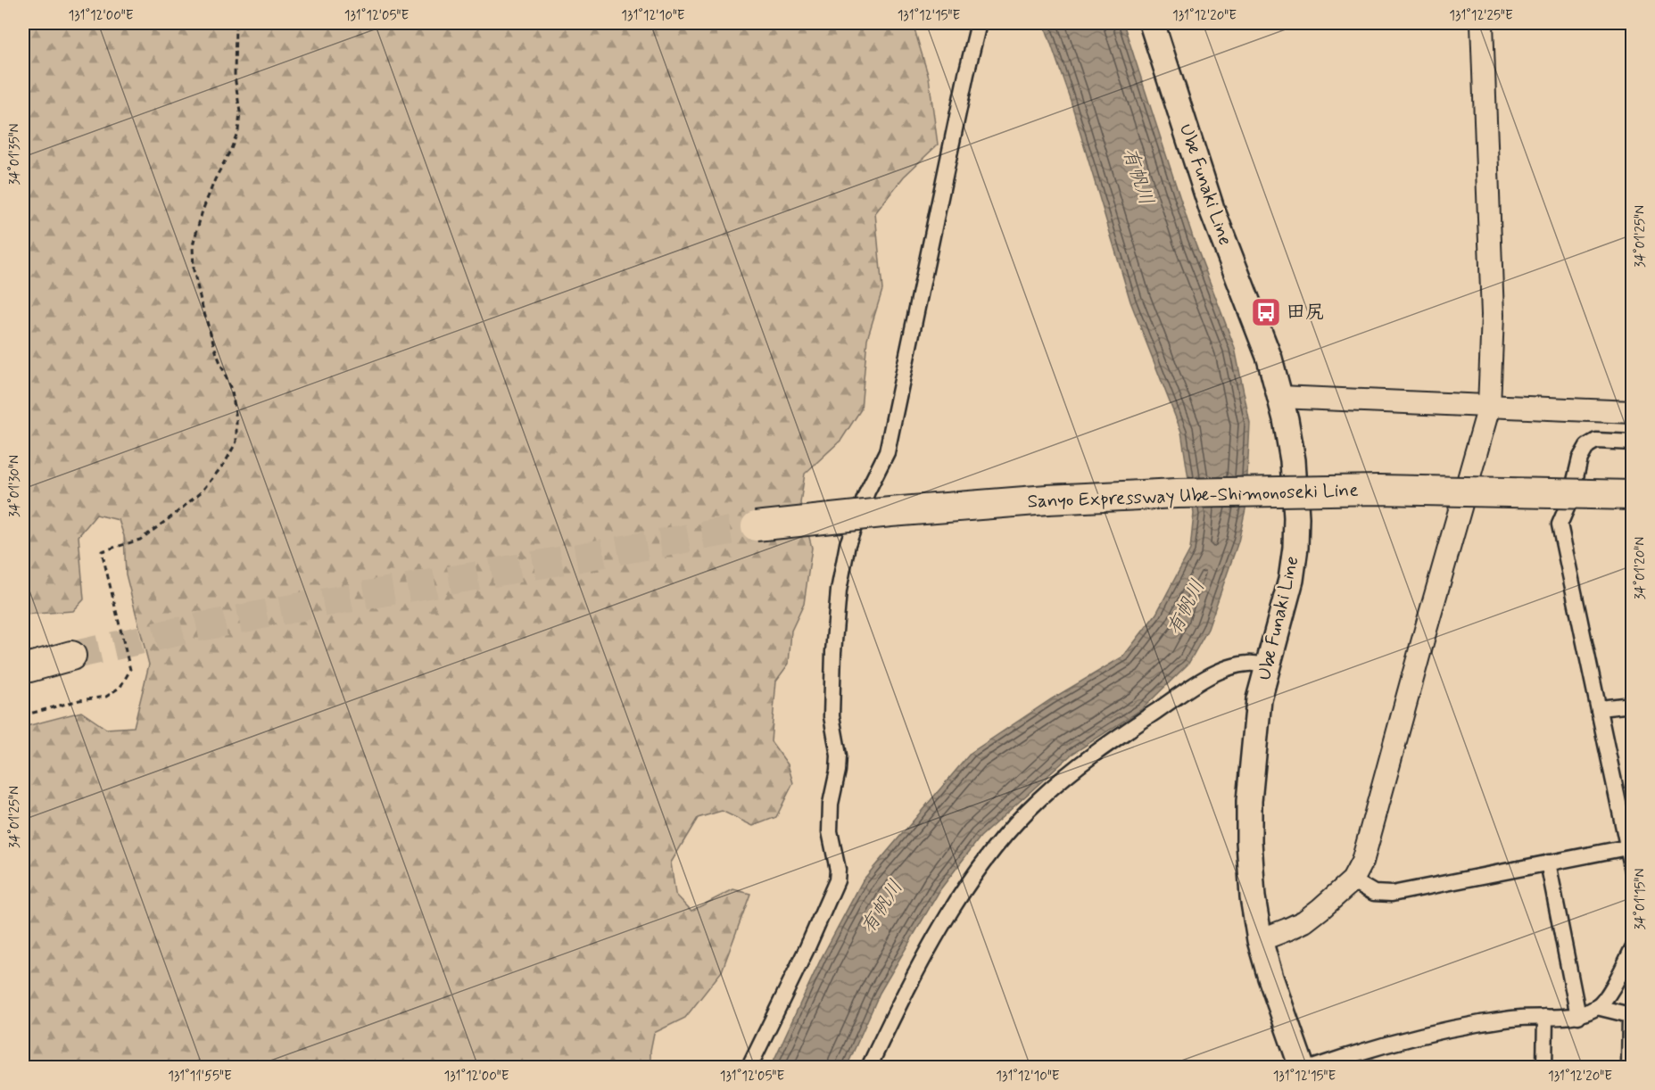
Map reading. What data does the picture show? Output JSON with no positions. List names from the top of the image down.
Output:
{
  "streets": {
    "highway": ["Sanyo Expressway Ube-Shimonoseki Line"],
    "main road": ["Ube Funaki Line"]
  },
  "water": ["有帆川"],
  "places": {
    "bus stop": ["田尻"]
  },
  "coordinates": [
    "131°12'00\"E",
    "131°12'05\"E",
    "131°12'10\"E",
    "131°12'15\"E",
    "131°12'20\"E",
    "131°12'25\"E",
    "34°01'35\"N",
    "34°01'25\"N",
    "34°01'30\"N",
    "34°01'20\"N",
    "34°01'15\"N",
    "131°11'55\"E"
  ]
}
